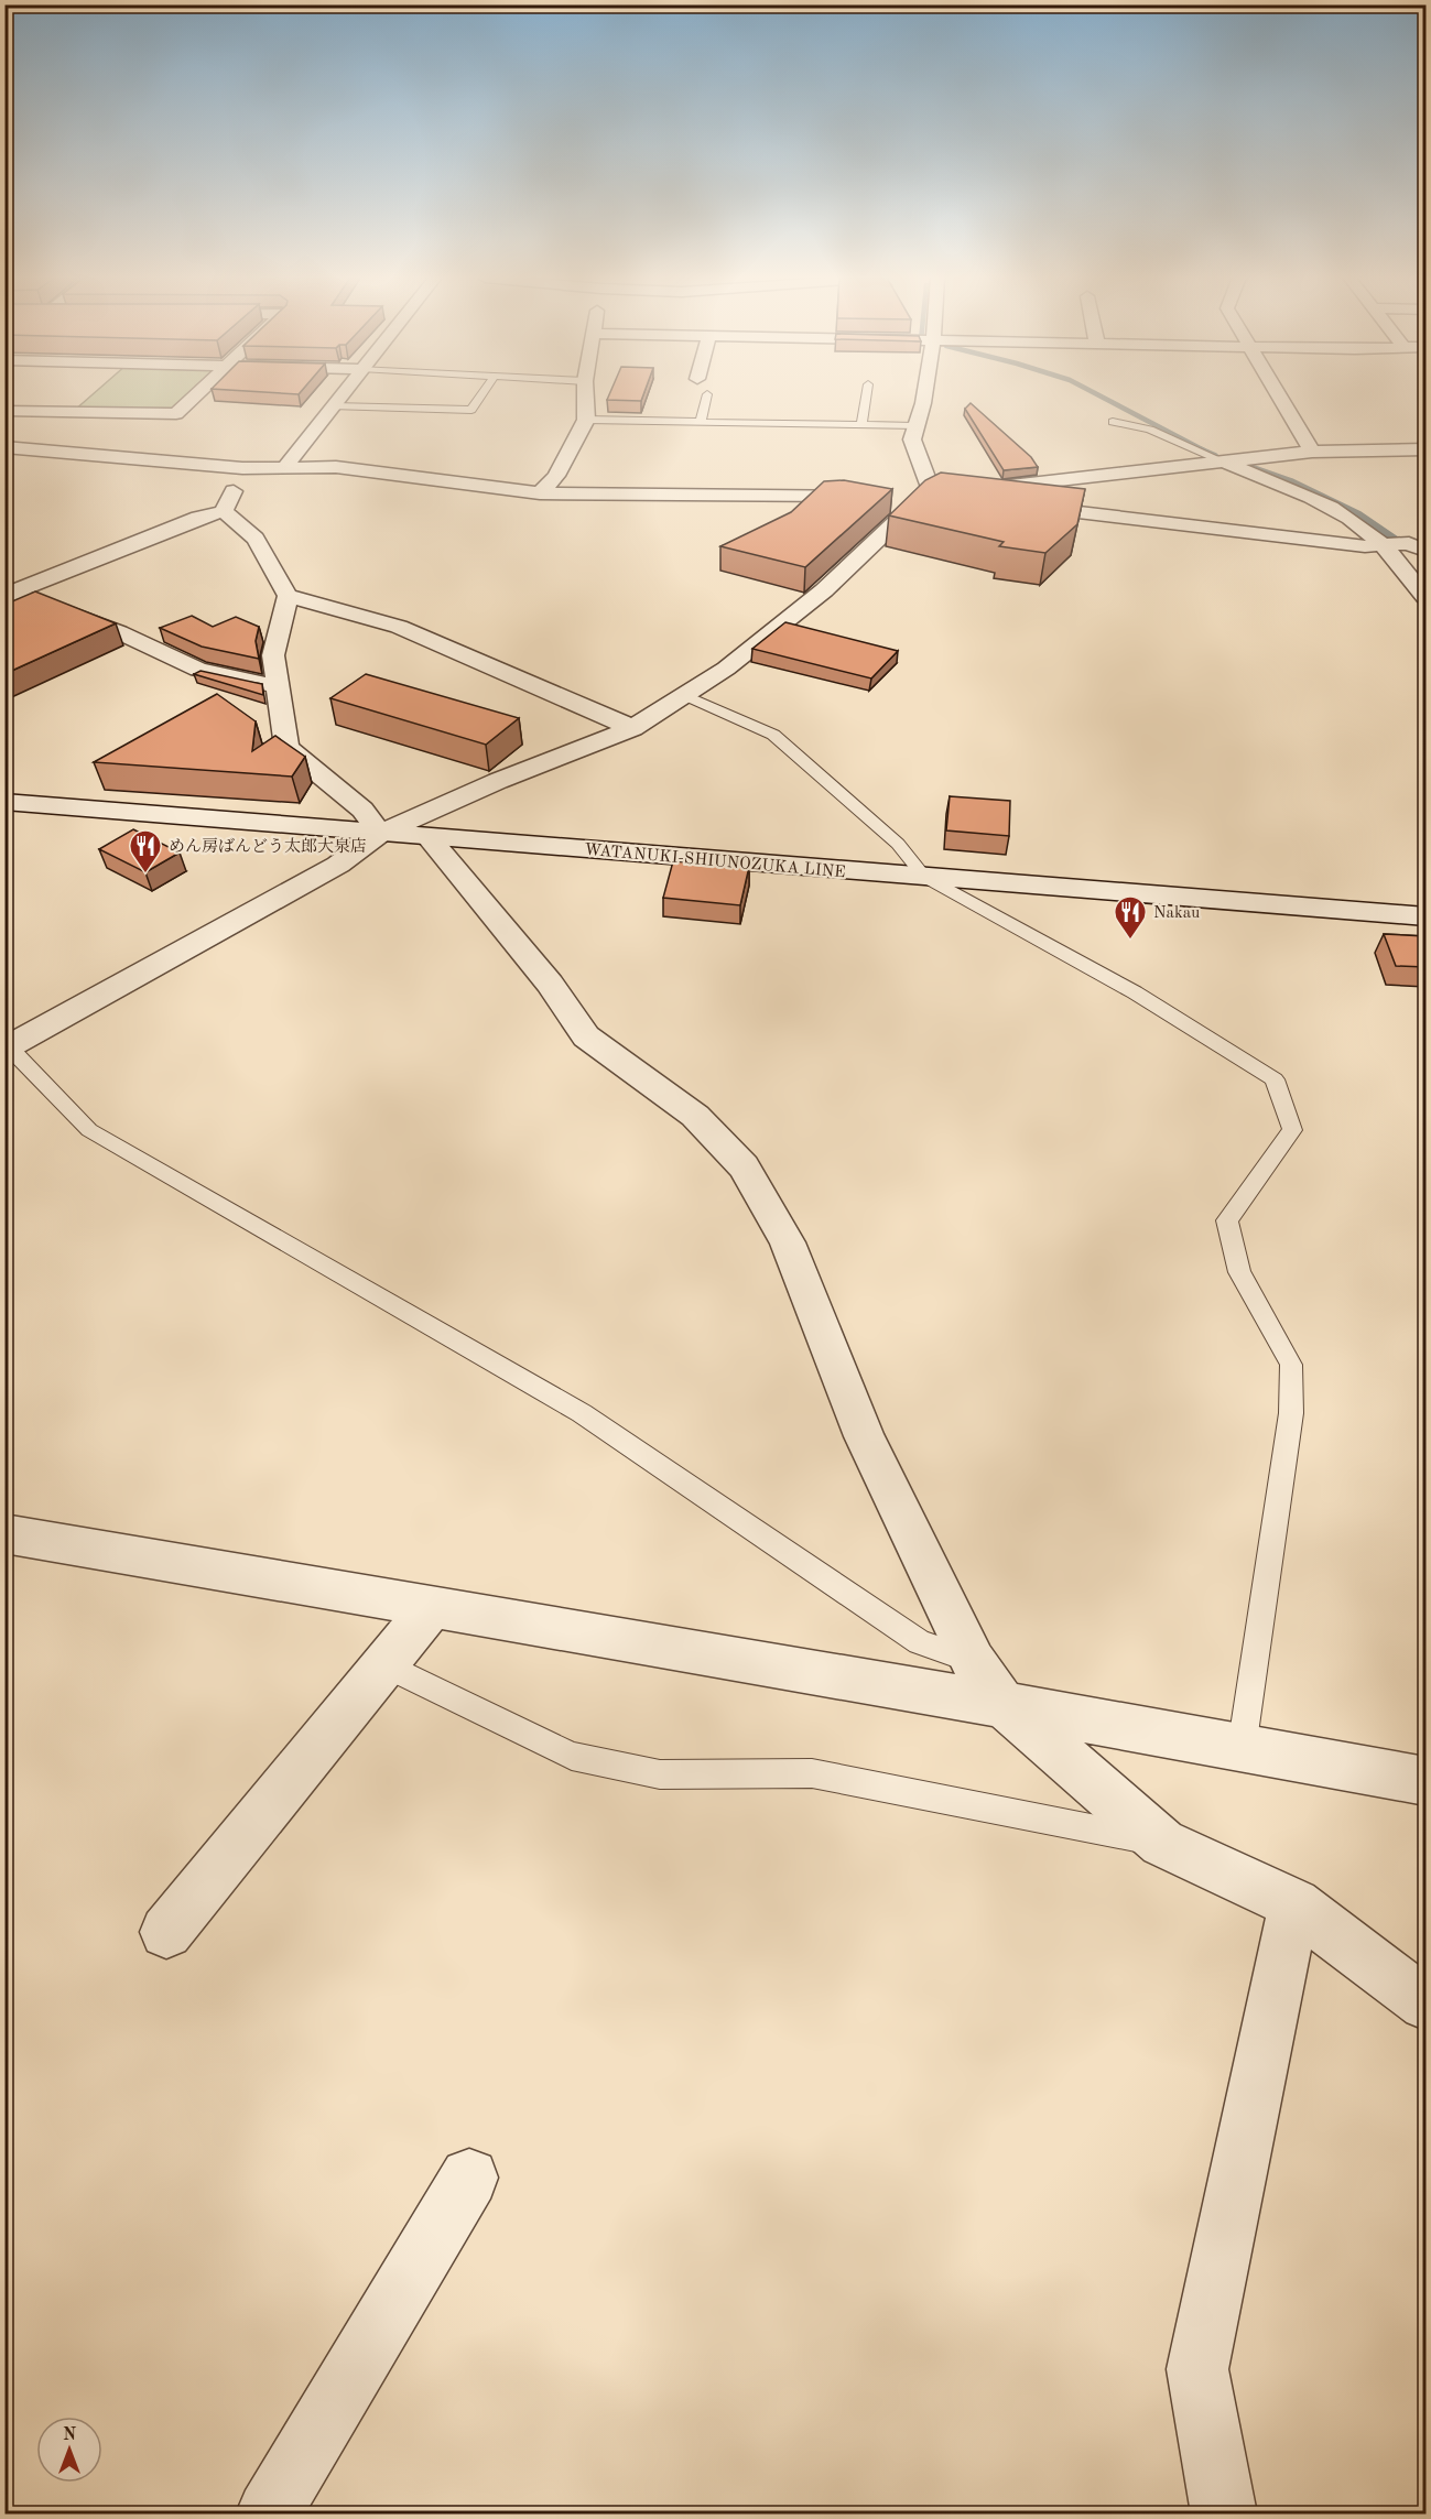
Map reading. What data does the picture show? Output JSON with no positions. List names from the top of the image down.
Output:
{
  "streets": {
    "street": ["WATANUKI-SHIUNOZUKA LINE"]
  },
  "places": {
    "restaurant": ["めん房ばんどう太郎大泉店", "Nakau"]
  },
  "north": "top"
}
